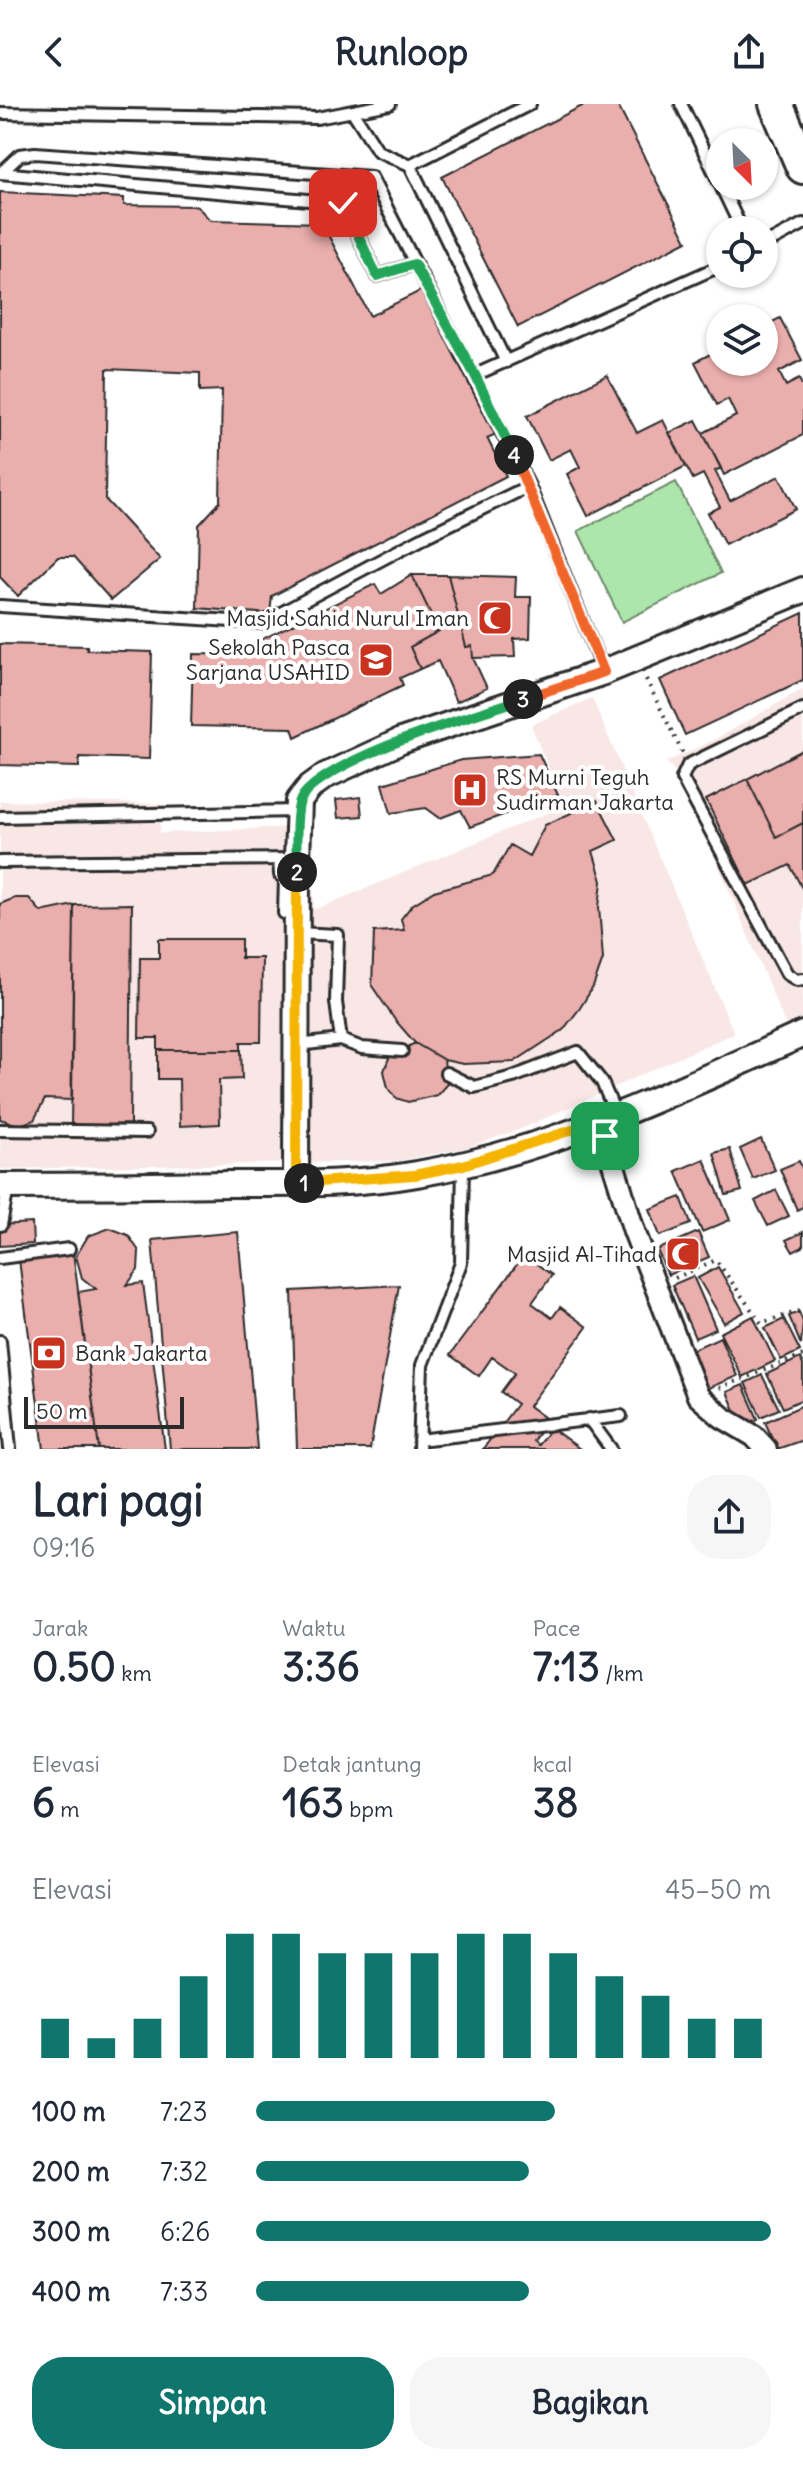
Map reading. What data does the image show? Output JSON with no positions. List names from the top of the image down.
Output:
{
  "places": {
    "mosque": ["Masjid Sahid Nurul Iman", "Masjid Al-Tihad"],
    "school or university": ["Sekolah Pasca Sarjana USAHID"],
    "hospital": ["RS Murni Teguh Sudirman Jakarta"],
    "bank": ["Bank Jakarta"]
  },
  "scale_bar": "50 m",
  "north": "bottom right",
  "page": {
    "header": "Runloop",
    "pins": [
      "4",
      "3",
      "2",
      "1"
    ],
    "scale": "50 m",
    "heading": ["Lari pagi", "09:16"],
    "stats": [
      ["Jarak", "0.50 km"],
      ["Waktu", "3:36"],
      ["Pace", "7:13 /km"],
      ["Elevasi", "6 m"],
      ["Detak jantung", "163 bpm"],
      ["kcal", "38"]
    ],
    "chart": ["Elevasi", "45–50 m"],
    "list": [
      {
        "name": "100 m",
        "note": "7:23"
      },
      {
        "name": "200 m",
        "note": "7:32"
      },
      {
        "name": "300 m",
        "note": "6:26"
      },
      {
        "name": "400 m",
        "note": "7:33"
      }
    ],
    "buttons": ["Simpan", "Bagikan"]
  }
}
